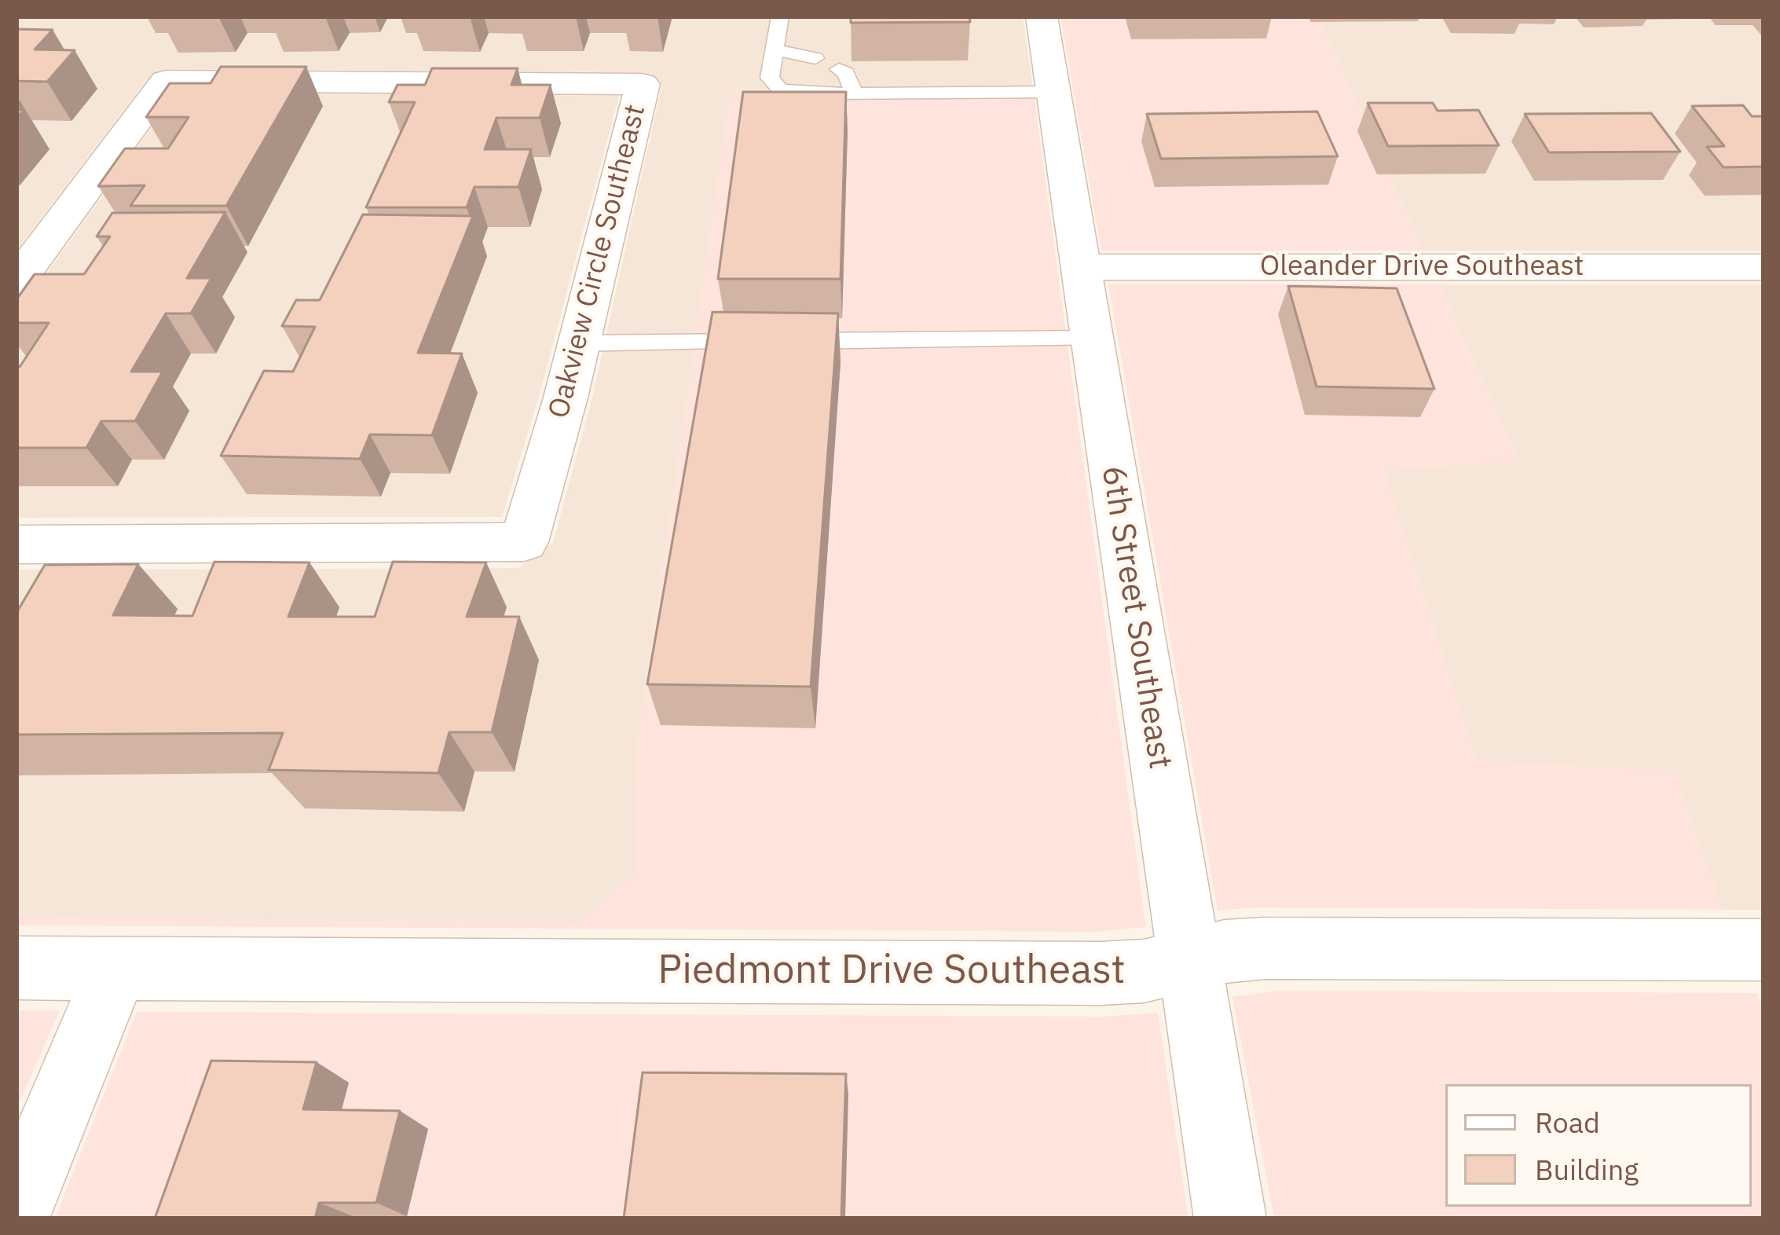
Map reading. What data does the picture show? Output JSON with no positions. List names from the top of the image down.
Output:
{
  "streets": {
    "street": [
      "Oakview Circle Southeast",
      "Oleander Drive Southeast",
      "6th Street Southeast",
      "Piedmont Drive Southeast"
    ]
  },
  "crossings": [
    ["Oleander Drive Southeast", "6th Street Southeast"],
    ["6th Street Southeast", "Piedmont Drive Southeast"]
  ],
  "legend": ["Road", "Building"]
}
